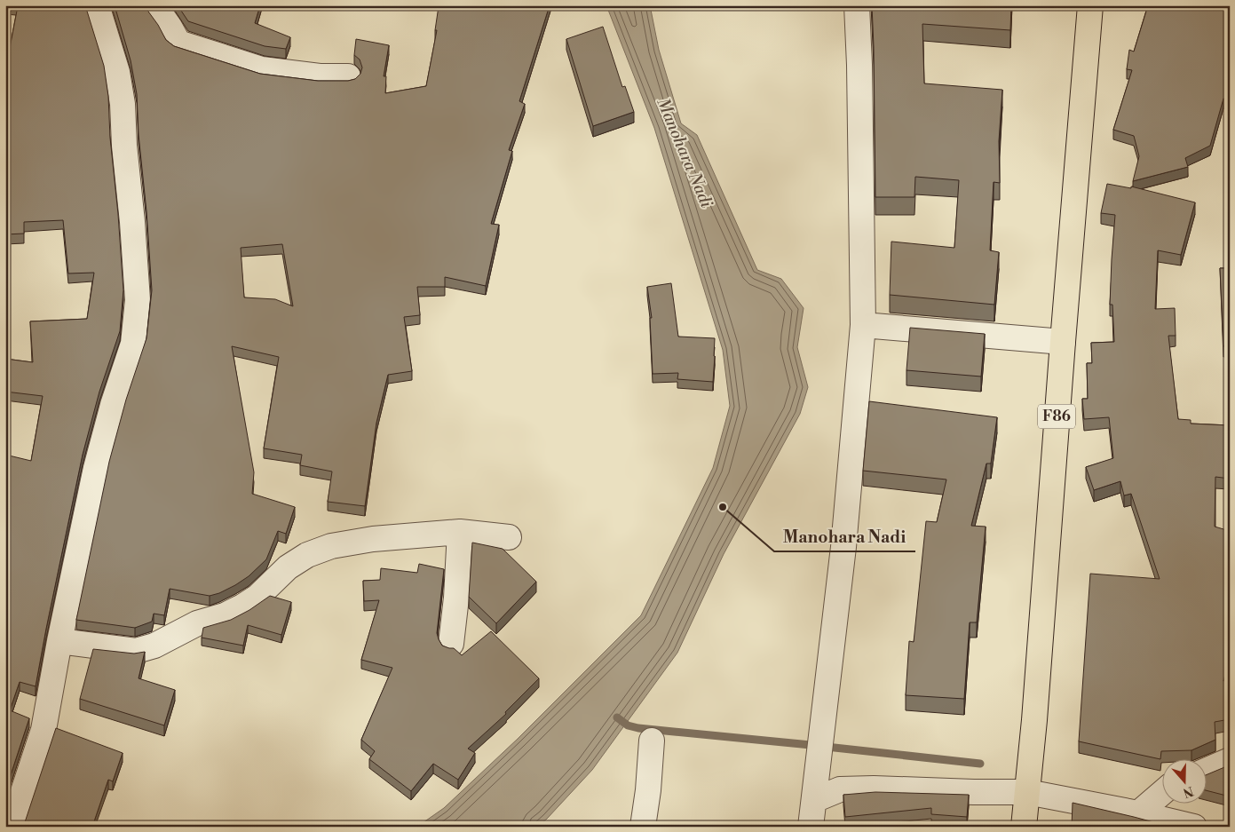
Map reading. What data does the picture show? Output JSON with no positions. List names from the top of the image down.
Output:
{
  "streets": {
    "main road": ["F86"]
  },
  "water": ["Manohara Nadi"],
  "places": ["Manohara Nadi"],
  "north": "bottom"
}
